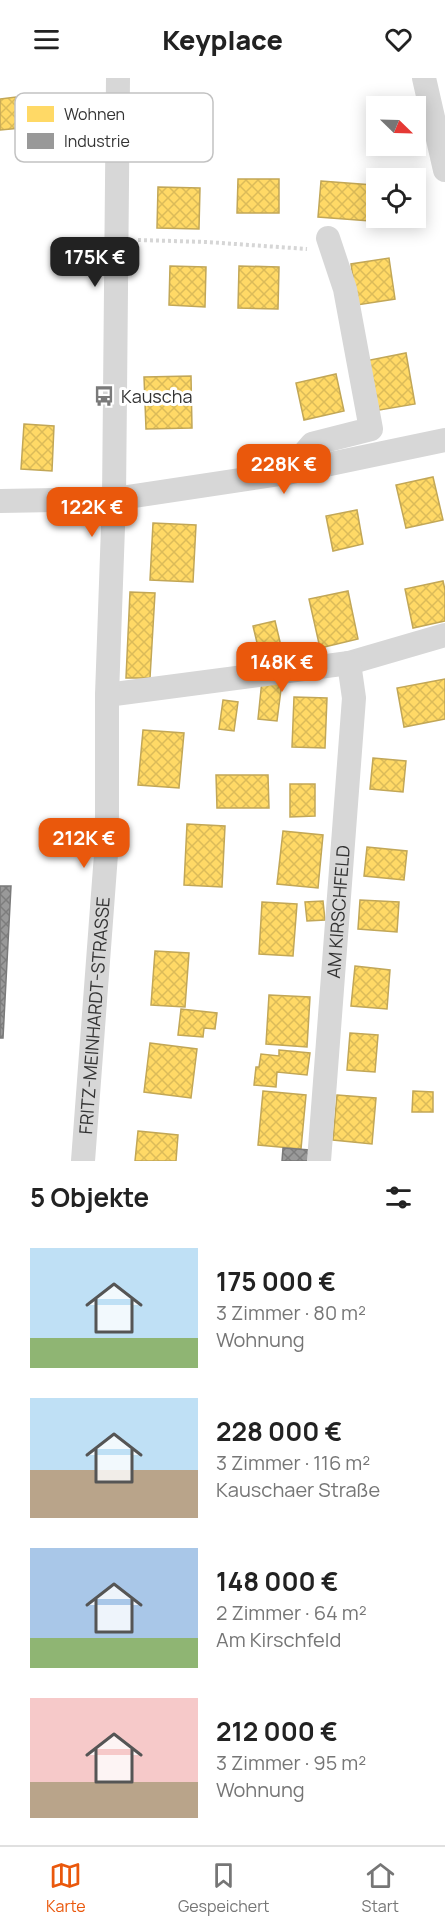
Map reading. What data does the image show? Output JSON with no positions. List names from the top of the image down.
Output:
{
  "streets": {
    "street": ["AM KIRSCHFELD", "FRITZ-MEINHARDT-STRASSE"]
  },
  "places": {
    "bus stop": ["Kauscha"]
  },
  "legend": ["Wohnen", "Industrie"],
  "north": "bottom right",
  "page": {
    "header": "Keyplace",
    "price": [
      "175K €",
      "228K €",
      "122K €",
      "148K €",
      "212K €"
    ],
    "heading": "5 Objekte",
    "list": [
      {
        "name": "175 000 €",
        "note": "3 Zimmer · 80 m² · Wohnung"
      },
      {
        "name": "228 000 €",
        "note": "3 Zimmer · 116 m² · Kauschaer Straße"
      },
      {
        "name": "148 000 €",
        "note": "2 Zimmer · 64 m² · Am Kirschfeld"
      },
      {
        "name": "212 000 €",
        "note": "3 Zimmer · 95 m² · Wohnung"
      }
    ],
    "tabs": ["Karte", "Gespeichert", "Start"]
  }
}
